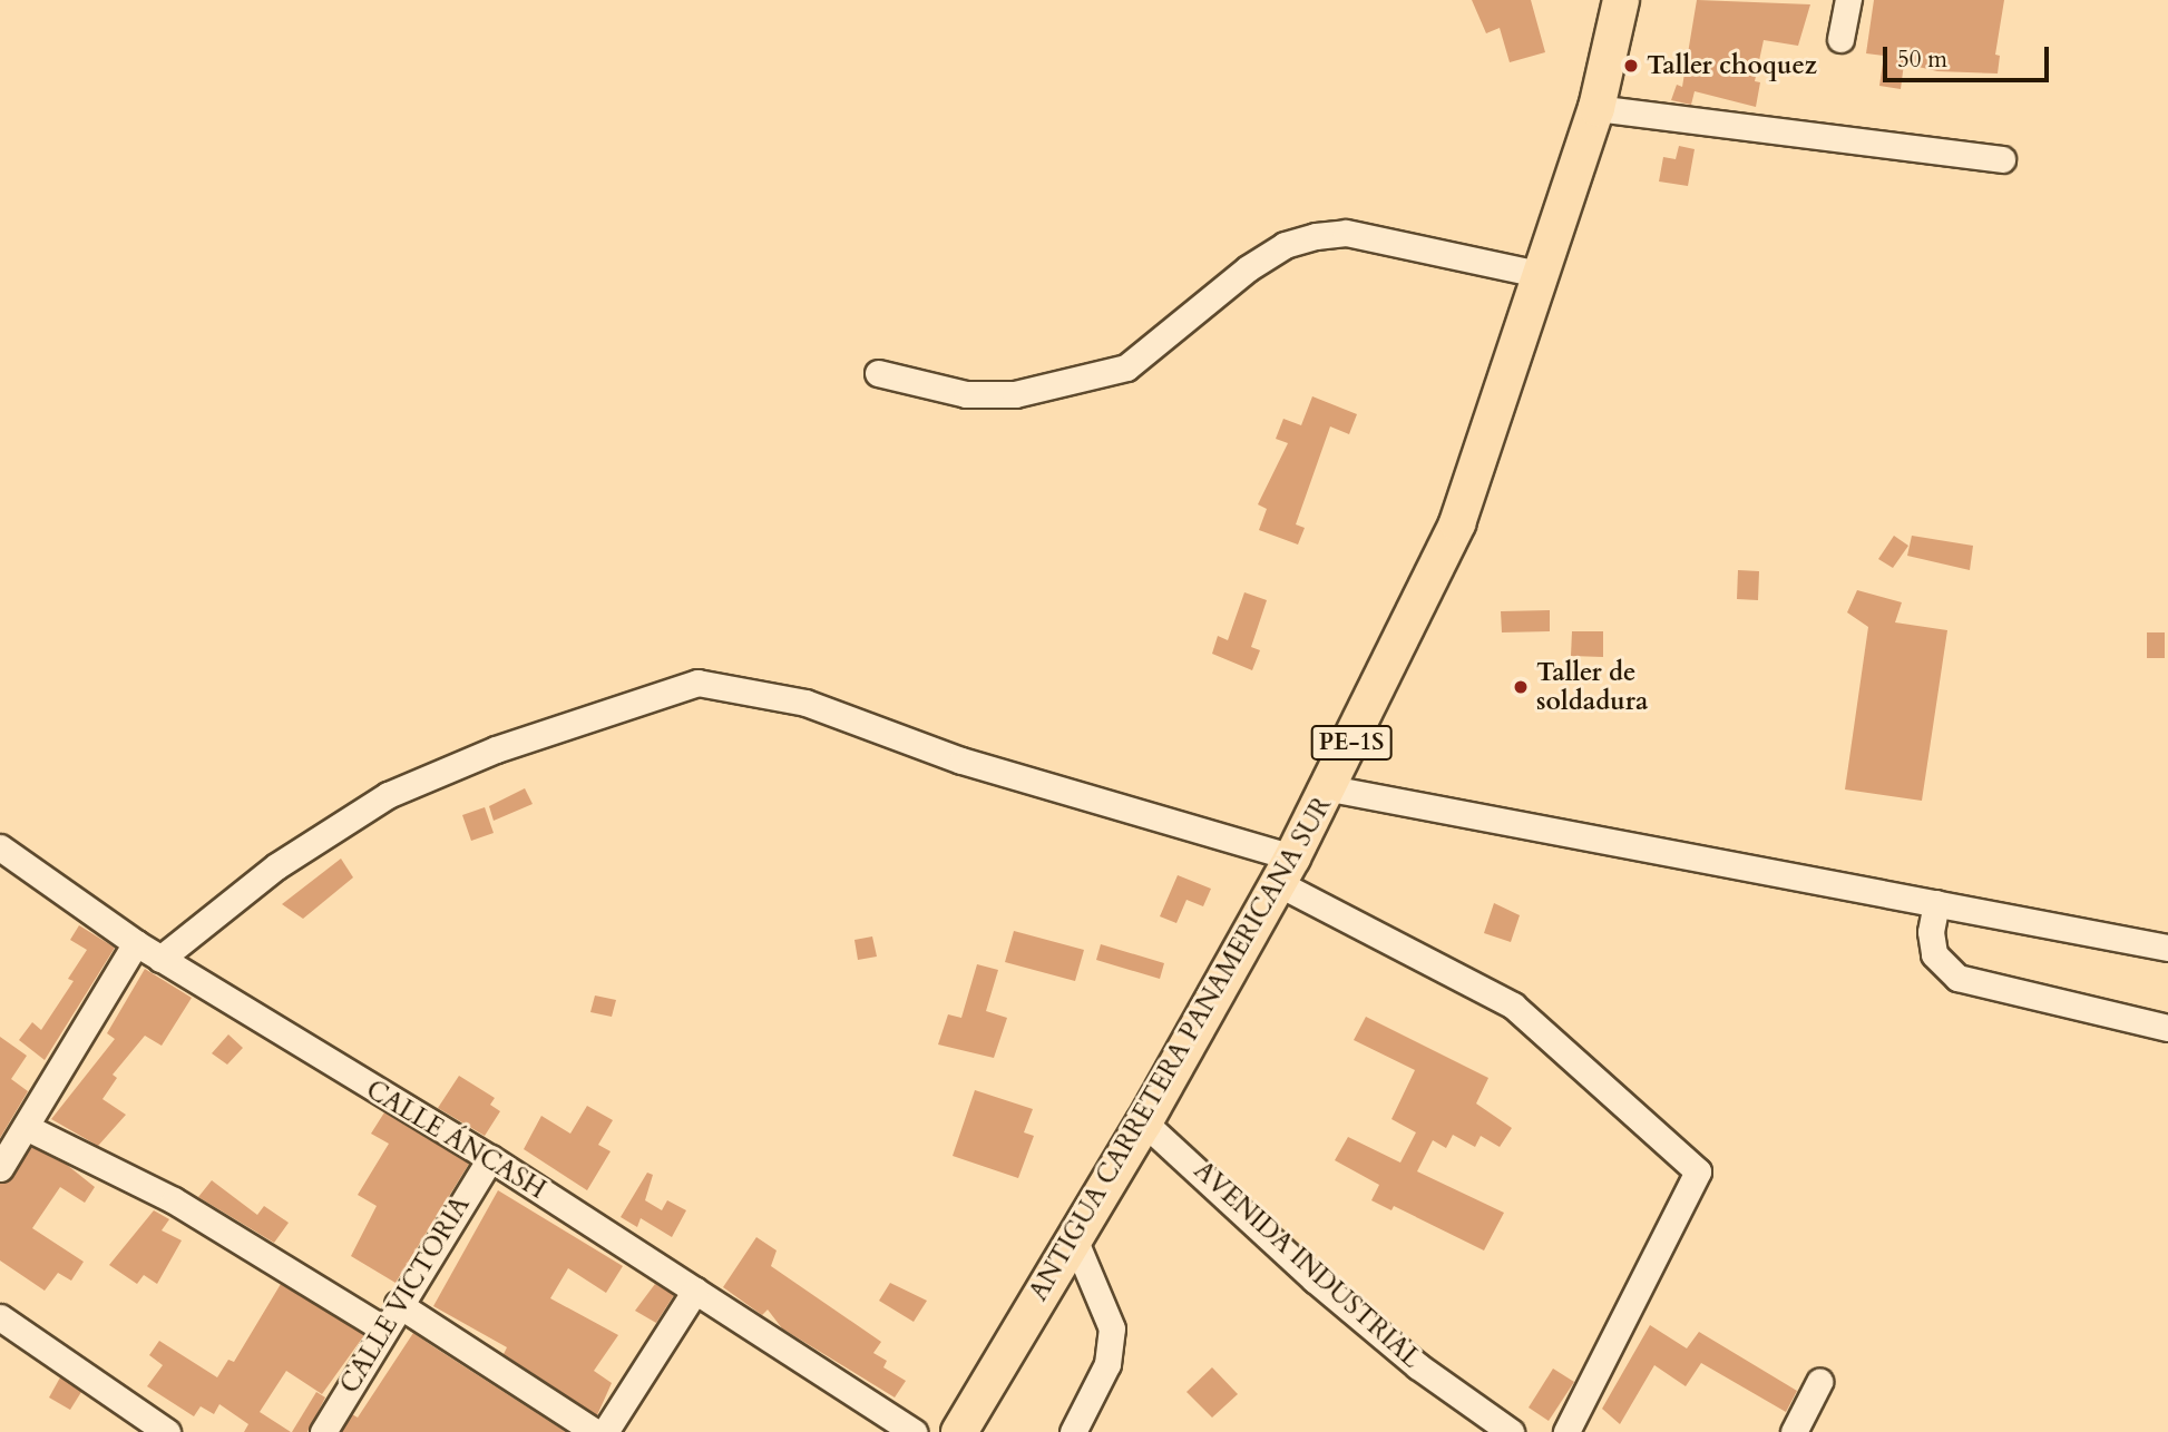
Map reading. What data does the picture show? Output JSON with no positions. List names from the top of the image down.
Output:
{
  "streets": {
    "highway": ["PE-1S", "ANTIGUA CARRETERA PANAMERICANA SUR"],
    "street": ["CALLE ÁNCASH", "AVENIDA INDUSTRIAL", "CALLE VICTORIA"]
  },
  "crossings": [
    ["ANTIGUA CARRETERA PANAMERICANA SUR", "AVENIDA INDUSTRIAL"],
    ["CALLE ÁNCASH", "CALLE VICTORIA"]
  ],
  "places": ["Taller choquez", "Taller de soldadura"],
  "scale_bar": "50 m"
}
